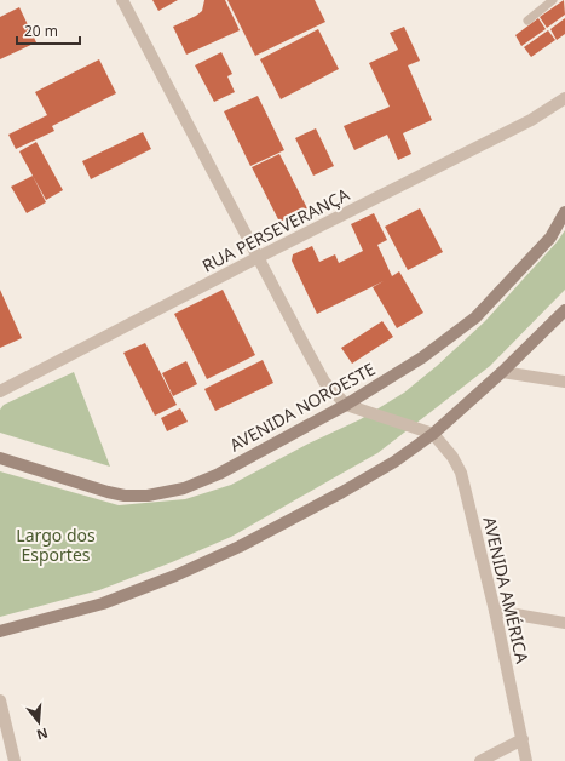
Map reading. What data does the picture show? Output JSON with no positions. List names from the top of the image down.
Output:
{
  "streets": {
    "main road": ["AVENIDA NOROESTE"],
    "street": ["RUA PERSEVERANÇA", "AVENIDA AMÉRICA"]
  },
  "parks": ["Largo dos Esportes"],
  "scale_bar": "20 m",
  "north": "bottom"
}
